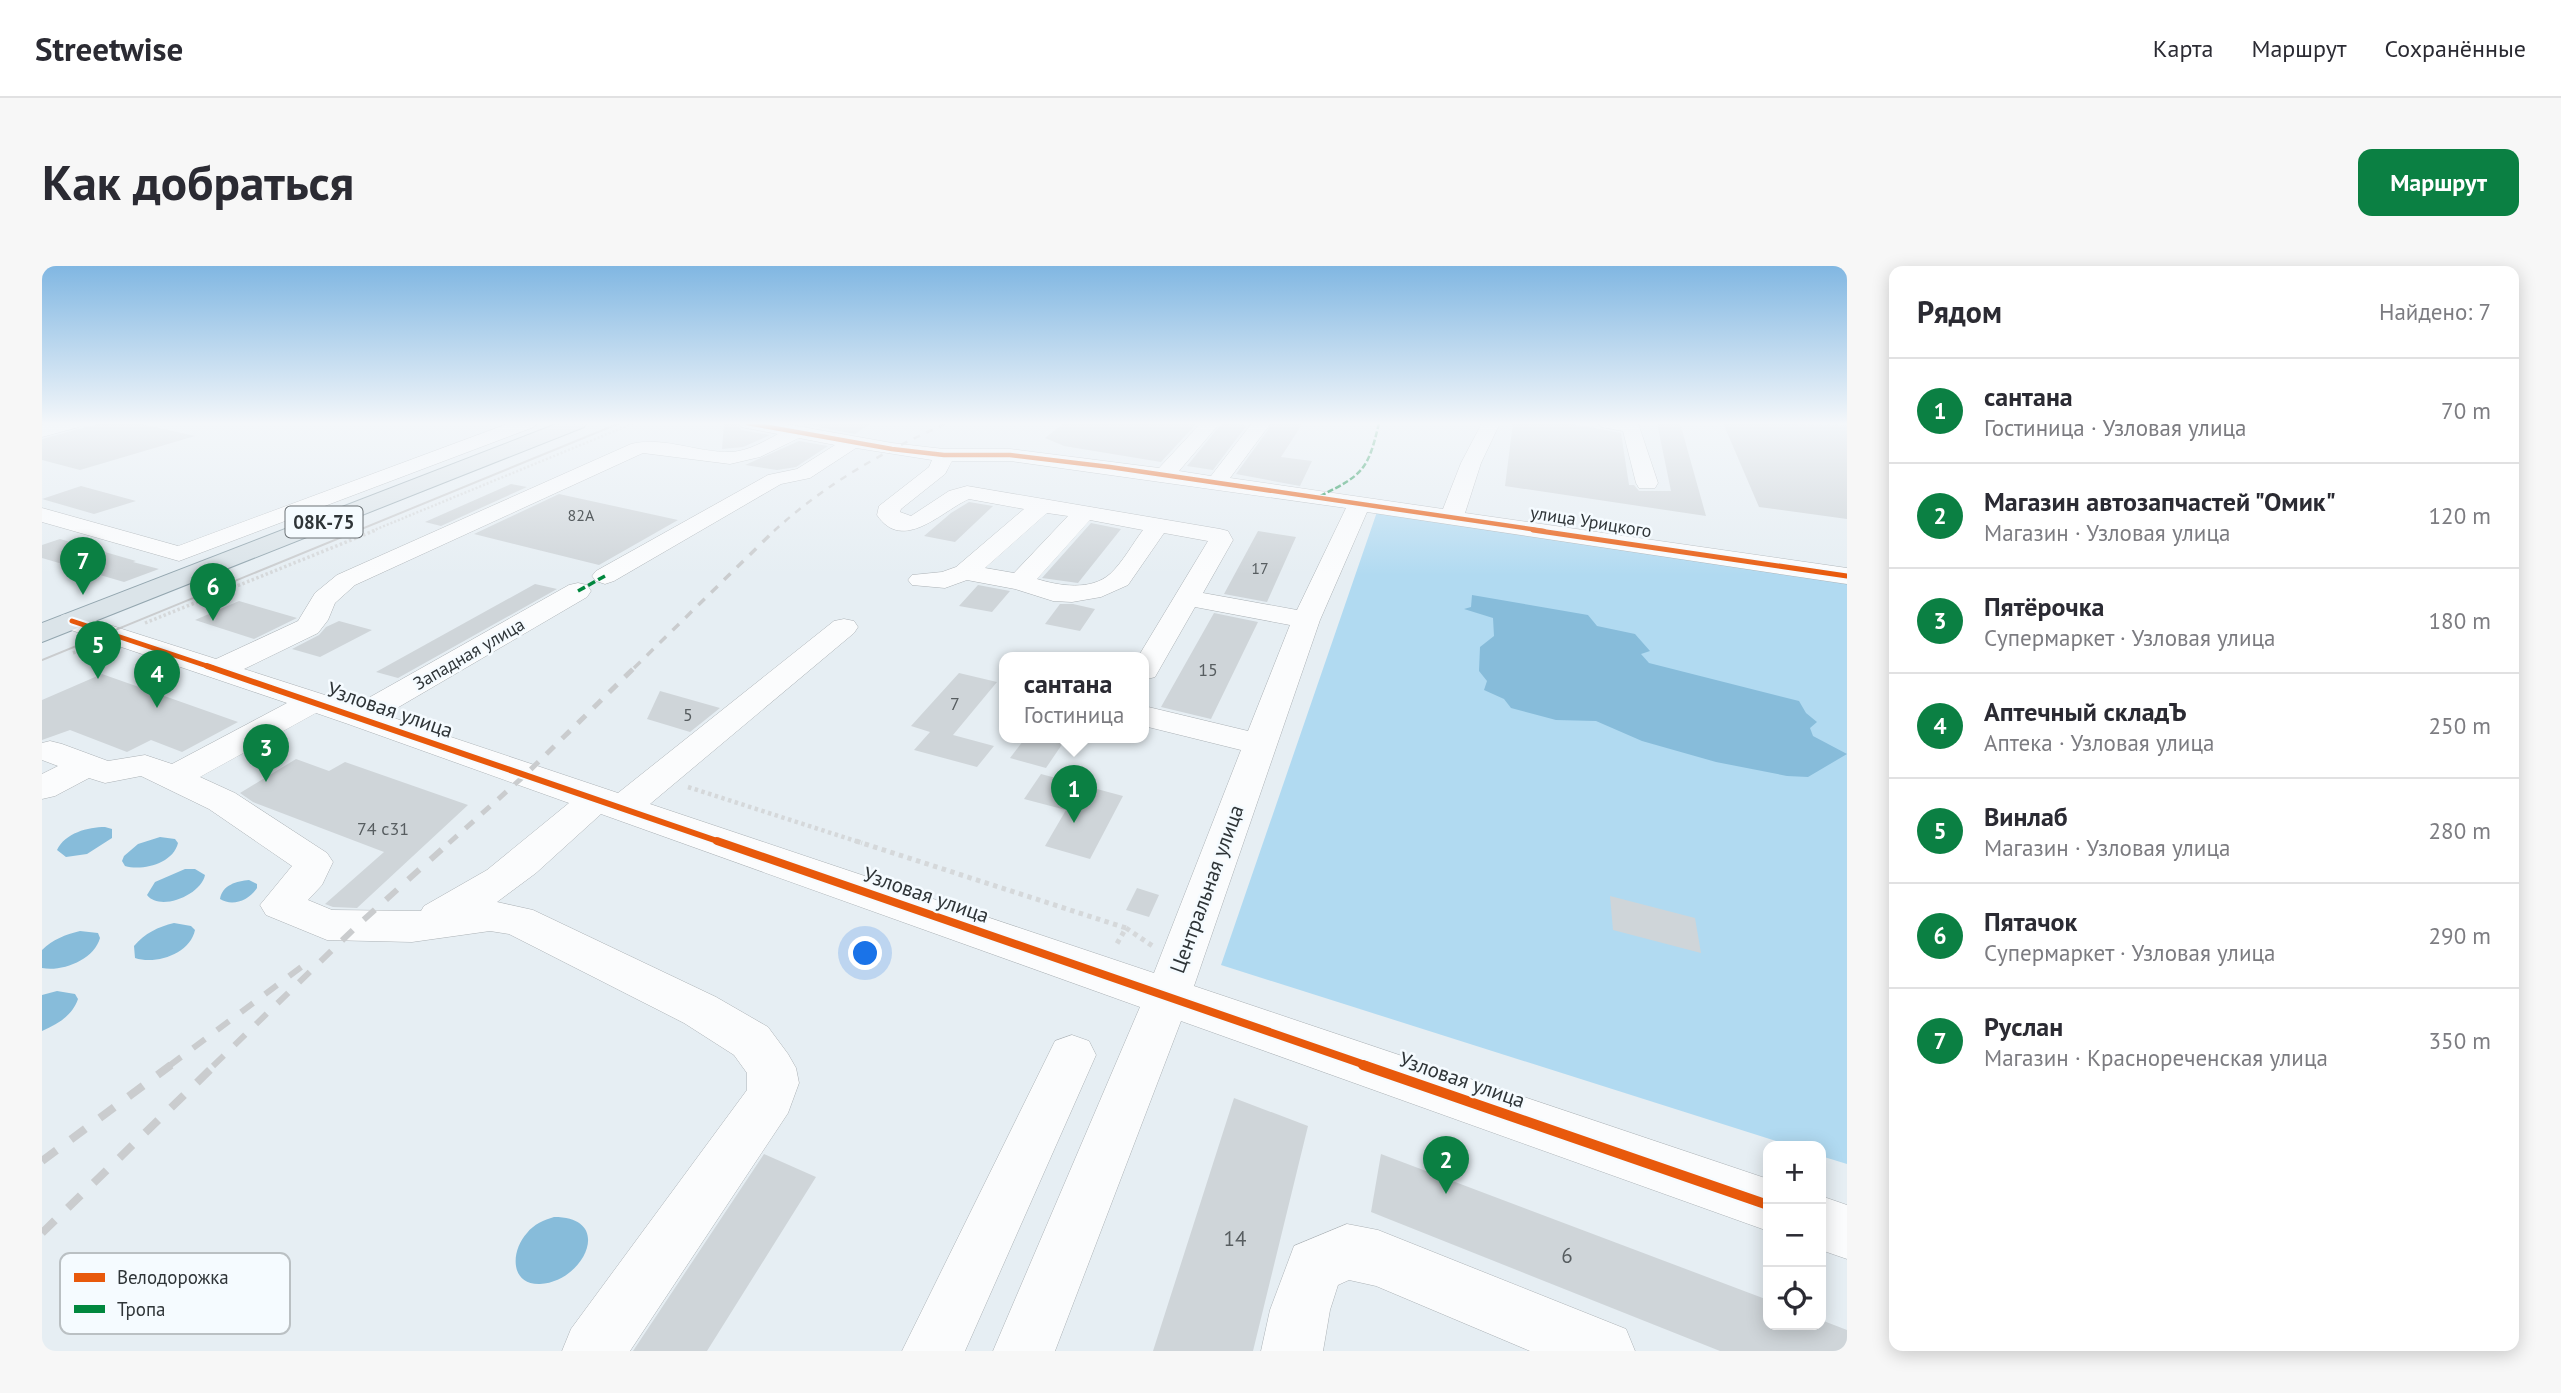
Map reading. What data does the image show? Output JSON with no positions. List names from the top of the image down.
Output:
{
  "streets": {
    "main road": ["08К-75"],
    "street": [
      "улица Урицкого",
      "Западная улица",
      "Узловая улица",
      "Центральная улица"
    ]
  },
  "crossings": [
    ["08К-75", "Узловая улица"],
    ["улица Урицкого", "Центральная улица"],
    ["Западная улица", "Узловая улица"],
    ["Узловая улица", "Центральная улица"]
  ],
  "house_numbers": [
    "82А",
    "17",
    "15",
    "7",
    "5",
    "74 с31",
    "14",
    "6"
  ],
  "legend": ["Велодорожка", "Тропа"],
  "page": {
    "header": "Streetwise",
    "nav": ["Карта", "Маршрут", "Сохранённые"],
    "buttons": "Маршрут",
    "title": "Как добраться",
    "heading": ["Рядом", "Найдено: 7"],
    "list": [
      {
        "mark": "1",
        "name": "сантана",
        "note": "Гостиница · Узловая улица",
        "value": "70 m"
      },
      {
        "mark": "2",
        "name": "Магазин автозапчастей \"Омик\"",
        "note": "Магазин · Узловая улица",
        "value": "120 m"
      },
      {
        "mark": "3",
        "name": "Пятёрочка",
        "note": "Супермаркет · Узловая улица",
        "value": "180 m"
      },
      {
        "mark": "4",
        "name": "Аптечный складЪ",
        "note": "Аптека · Узловая улица",
        "value": "250 m"
      },
      {
        "mark": "5",
        "name": "Винлаб",
        "note": "Магазин · Узловая улица",
        "value": "280 m"
      },
      {
        "mark": "6",
        "name": "Пятачок",
        "note": "Супермаркет · Узловая улица",
        "value": "290 m"
      },
      {
        "mark": "7",
        "name": "Руслан",
        "note": "Магазин · Краснореченская улица",
        "value": "350 m"
      }
    ],
    "pins": [
      "7",
      "6",
      "5",
      "4",
      "3",
      "1",
      "2"
    ],
    "popup": ["сантана", "Гостиница"],
    "map_buttons": ["+", "−"]
  }
}
